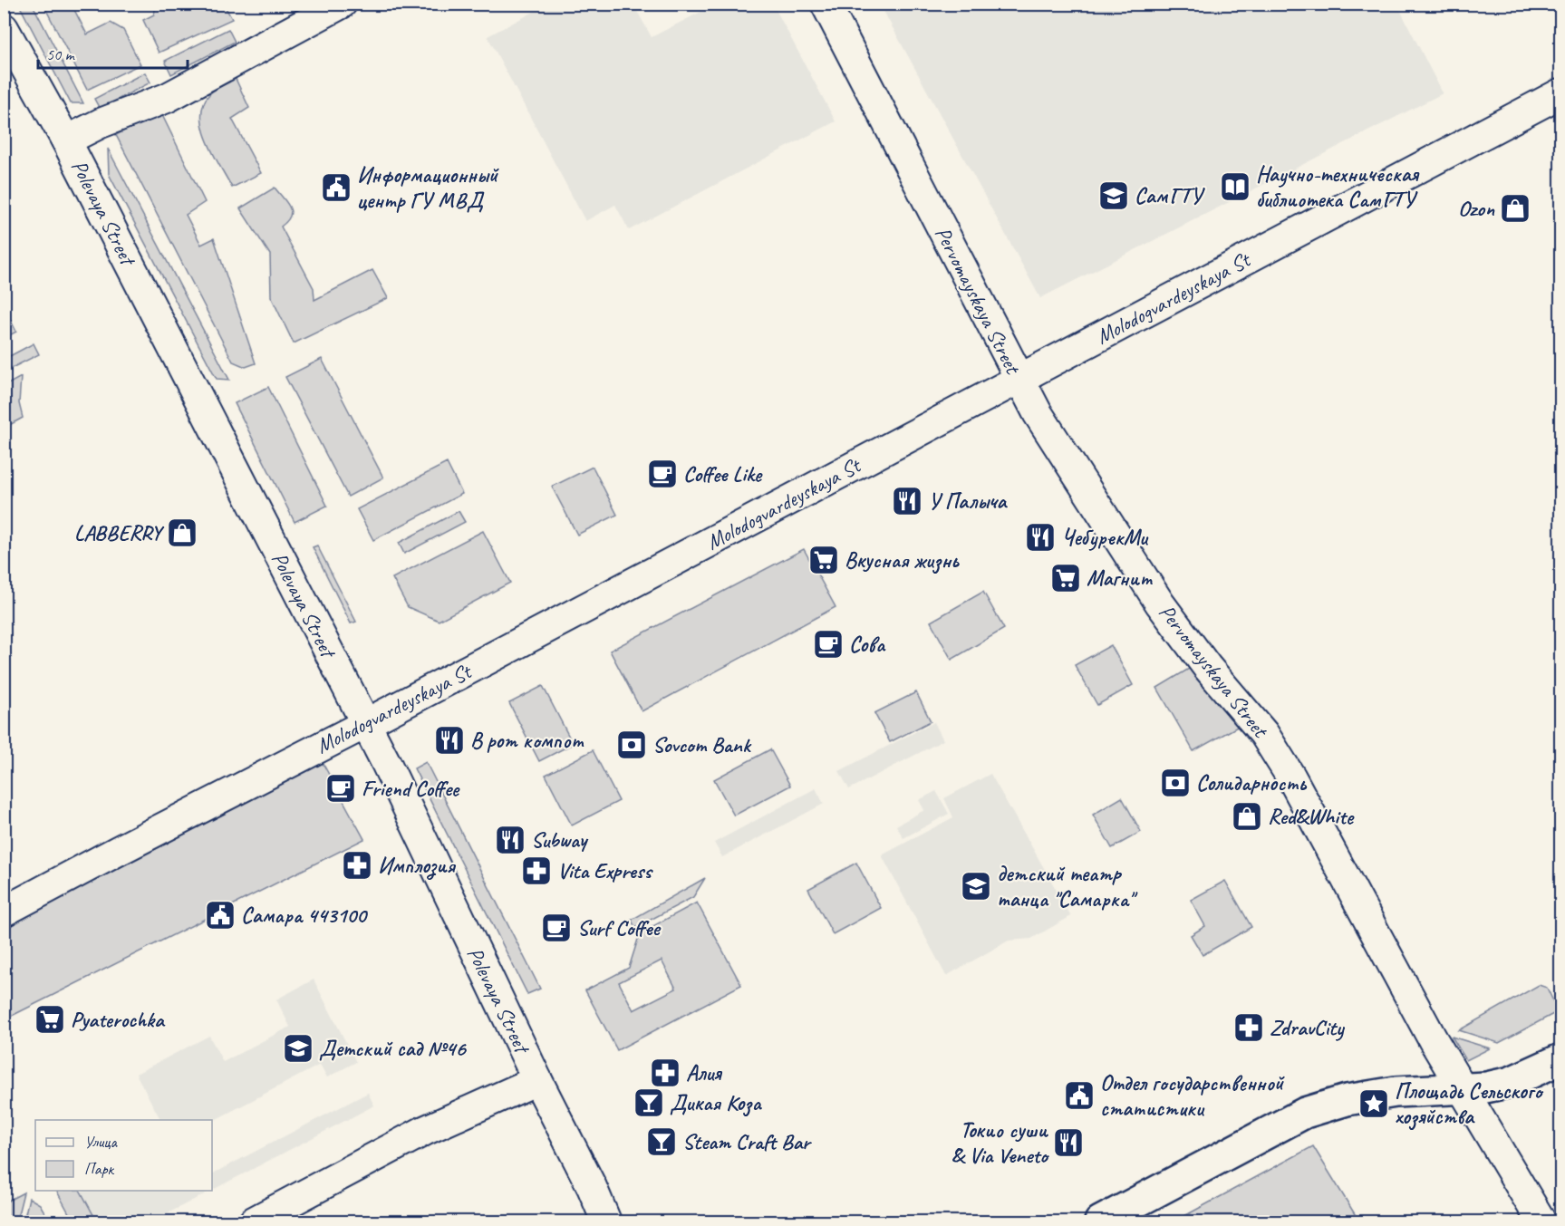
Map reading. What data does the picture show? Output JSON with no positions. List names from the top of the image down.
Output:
{
  "streets": {
    "street": ["Polevaya Street", "Molodogvardeyskaya St", "Pervomayskaya Street"]
  },
  "crossings": [
    ["Polevaya Street", "Molodogvardeyskaya St"],
    ["Molodogvardeyskaya St", "Pervomayskaya Street"]
  ],
  "places": {
    "library": ["Научно-техническая библиотека СамГТУ"],
    "public building": ["Информационный центр ГУ МВД", "Самара 443100", "Отдел государственной статистики"],
    "school or university": ["СамГТУ", "детский театр танца \"Самарка\"", "Детский сад №46"],
    "shop": ["Ozon", "LABBERRY", "Red&White"],
    "cafe": [
      "Coffee Like",
      "Сова",
      "Friend Coffee",
      "Surf Coffee"
    ],
    "restaurant": [
      "У Палыча",
      "ЧебурекМи",
      "В рот компот",
      "Subway",
      "Токио суши & Via Veneto"
    ],
    "supermarket": ["Вкусная жизнь", "Магнит", "Pyaterochka"],
    "bank": ["Sovcom Bank", "Солидарность"],
    "pharmacy": [
      "Имплозия",
      "Vita Express",
      "ZdravCity",
      "Алия"
    ],
    "bar": ["Дикая Коза", "Steam Craft Bar"],
    "place": ["Площадь Сельского хозяйства"]
  },
  "legend": ["Улица", "Парк"],
  "scale_bar": "50 m"
}
